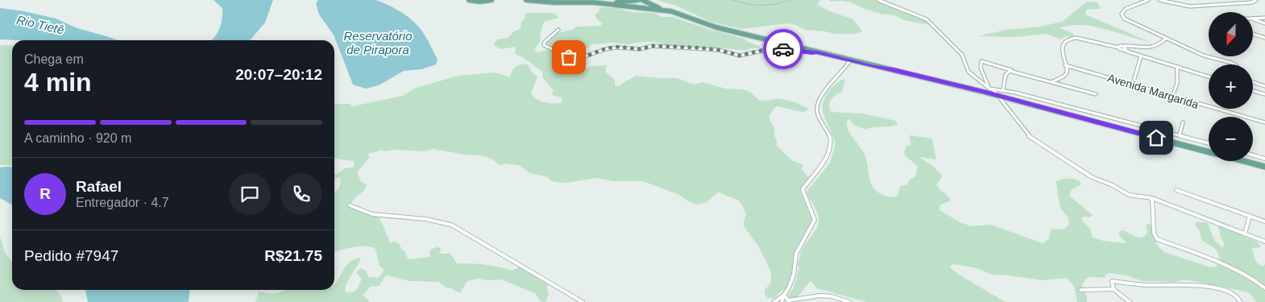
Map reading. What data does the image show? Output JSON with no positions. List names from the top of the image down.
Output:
{
  "streets": {
    "street": ["Avenida Margarida"]
  },
  "water": ["Rio Tietê", "Reservatório de Pirapora"],
  "north": "bottom",
  "page": {
    "map_buttons": ["+", "−"],
    "heading": ["4 min", "Chega em", "20:07–20:12"],
    "panel": [
      "Rafael",
      "Entregador · 4.7",
      "Pedido #7947",
      "R$21.75"
    ],
    "bar": "A caminho · 920 m",
    "round": "R"
  }
}
